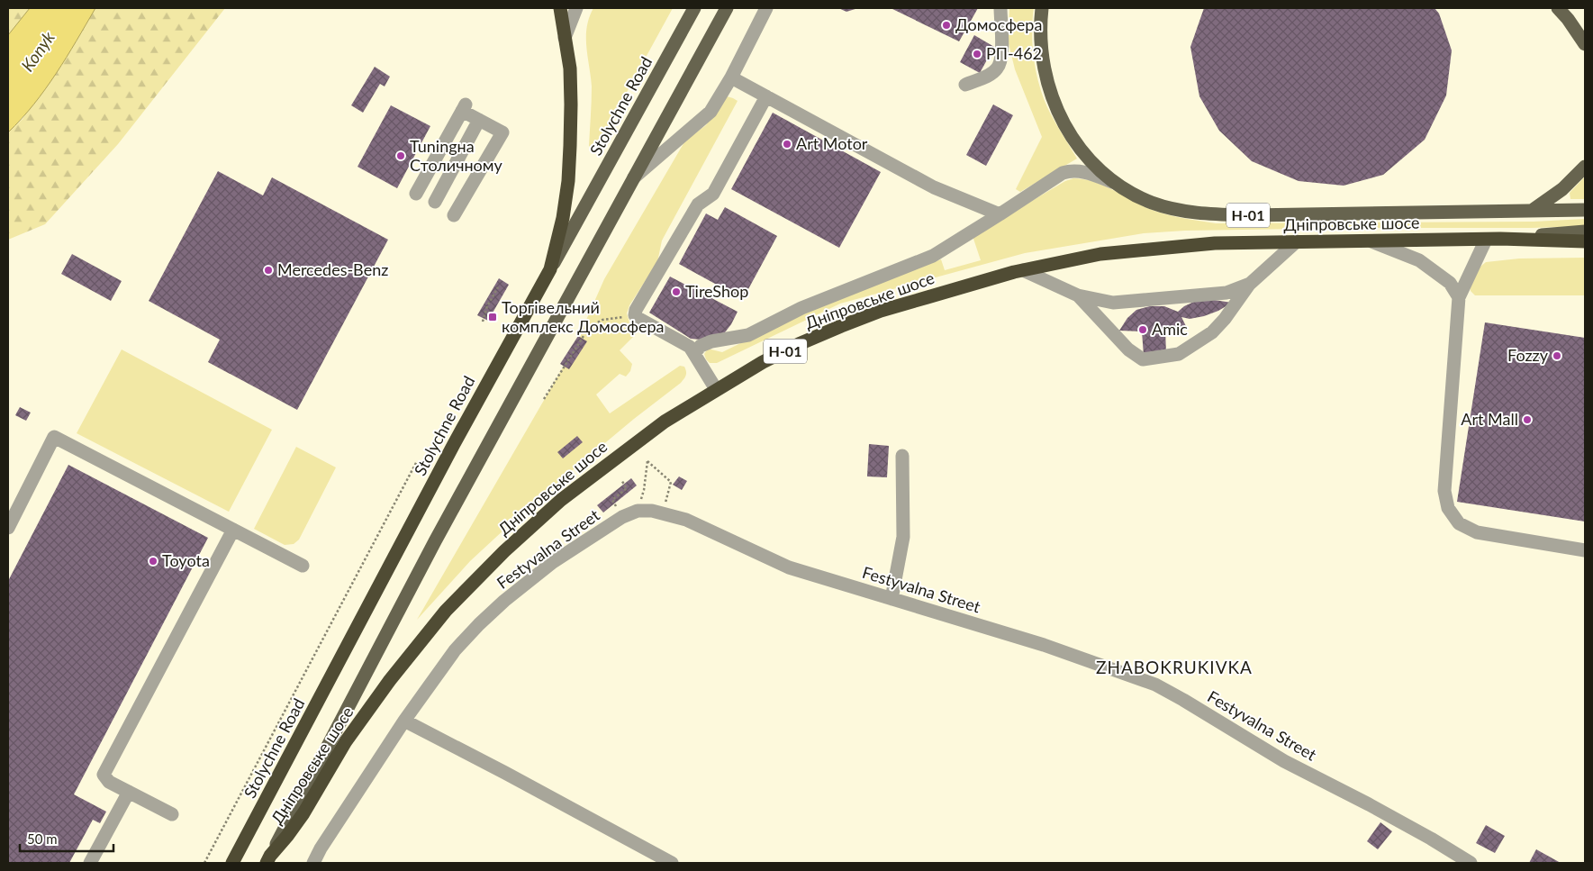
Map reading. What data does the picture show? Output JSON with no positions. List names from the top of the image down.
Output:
{
  "streets": {
    "highway": ["Stolychne Road", "Н-01", "Дніпровське шосе"],
    "street": ["Festyvalna Street"]
  },
  "districts": ["ZHABOKRUKIVKA"],
  "water": ["Konyk"],
  "places": {
    "other": [
      "Домосфера",
      "РП-462",
      "Art Motor",
      "Tuningна Столичному",
      "Mercedes-Benz",
      "TireShop",
      "Amic",
      "Fozzy",
      "Art Mall",
      "Toyota"
    ],
    "transit": ["Торгівельний комплекс Домосфера"]
  },
  "scale_bar": "50 m"
}
